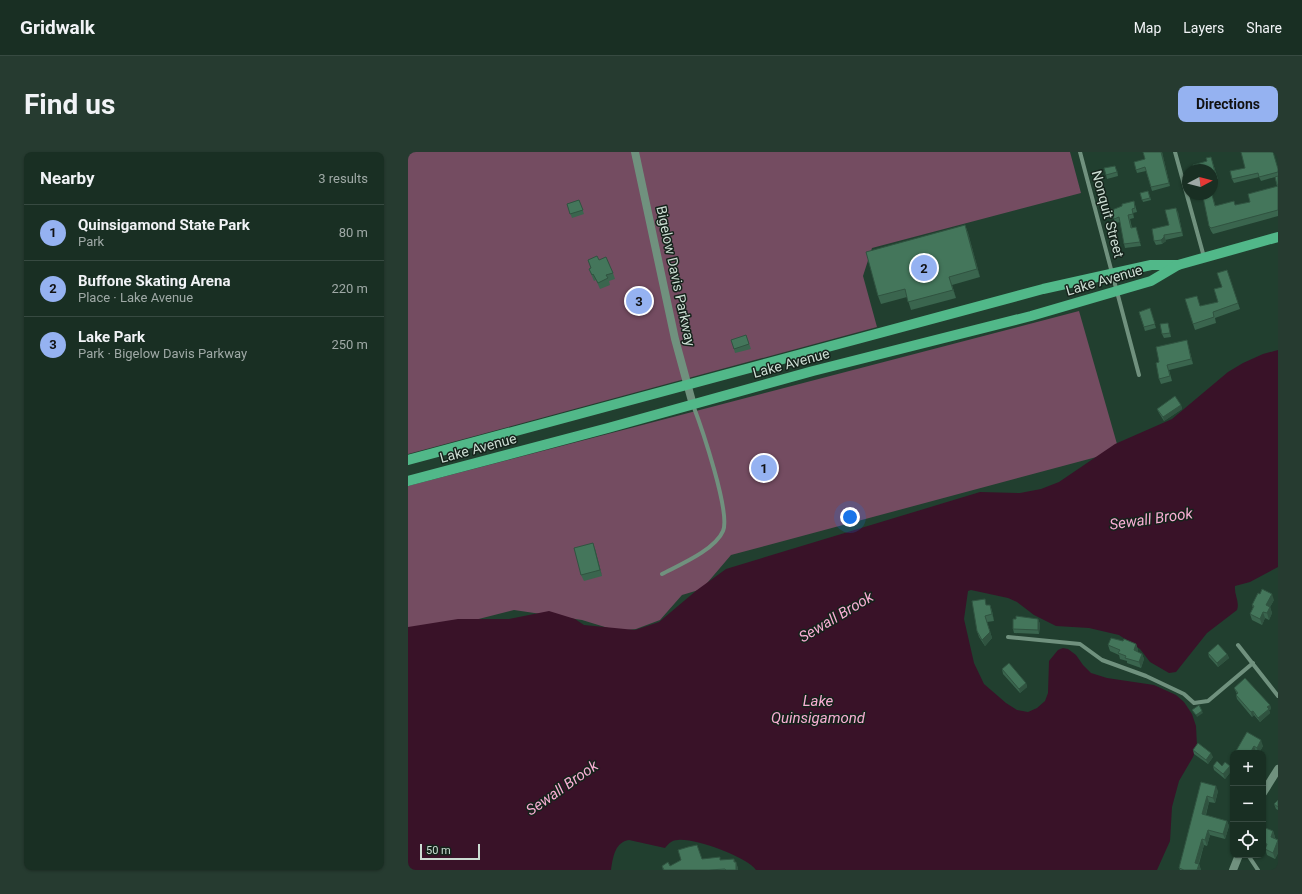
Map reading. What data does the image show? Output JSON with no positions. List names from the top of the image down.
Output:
{
  "streets": {
    "main road": ["Bigelow Davis Parkway", "Lake Avenue"],
    "street": ["Nonquit Street"]
  },
  "crossings": [
    ["Nonquit Street", "Lake Avenue"],
    ["Bigelow Davis Parkway", "Lake Avenue"]
  ],
  "water": ["Sewall Brook", "Lake Quinsigamond"],
  "scale_bar": "50 m",
  "north": "right",
  "page": {
    "header": "Gridwalk",
    "nav": ["Map", "Layers", "Share"],
    "buttons": "Directions",
    "title": "Find us",
    "heading": ["Nearby", "3 results"],
    "list": [
      {
        "mark": "1",
        "name": "Quinsigamond State Park",
        "note": "Park",
        "value": "80 m"
      },
      {
        "mark": "2",
        "name": "Buffone Skating Arena",
        "note": "Place · Lake Avenue",
        "value": "220 m"
      },
      {
        "mark": "3",
        "name": "Lake Park",
        "note": "Park · Bigelow Davis Parkway",
        "value": "250 m"
      }
    ],
    "pins": ["2", "3", "1"],
    "map_buttons": ["+", "−"],
    "scale": "50 m"
  }
}
